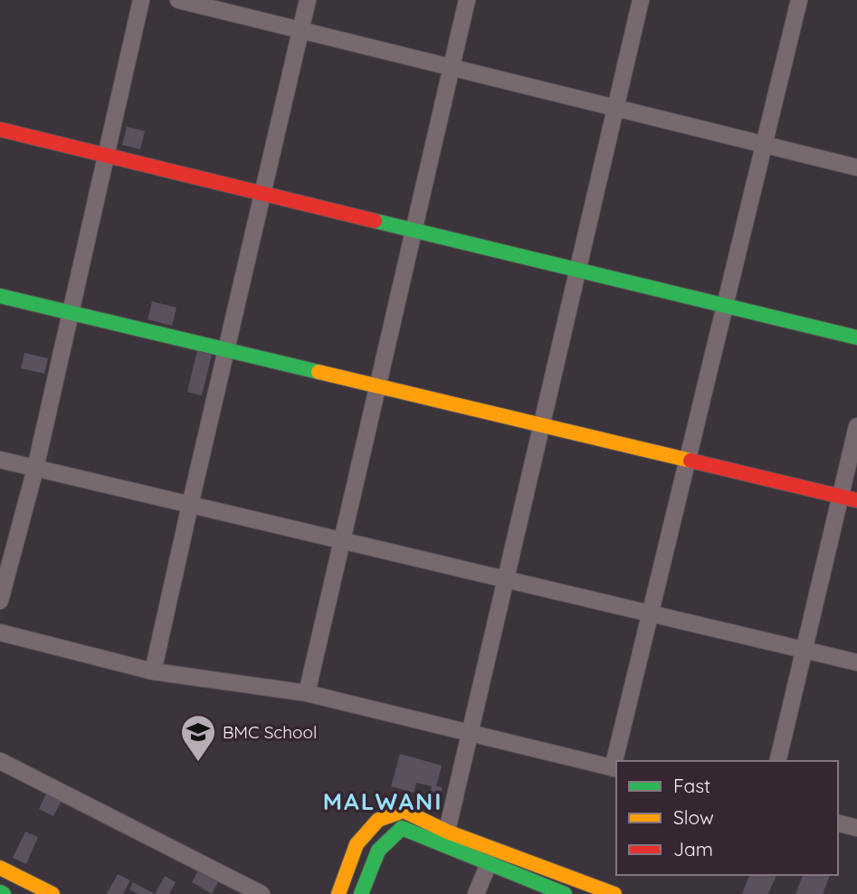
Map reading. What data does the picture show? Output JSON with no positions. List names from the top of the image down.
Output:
{
  "districts": ["MALWANI"],
  "places": {
    "school or university": ["BMC School"]
  },
  "legend": ["Fast", "Slow", "Jam"]
}
